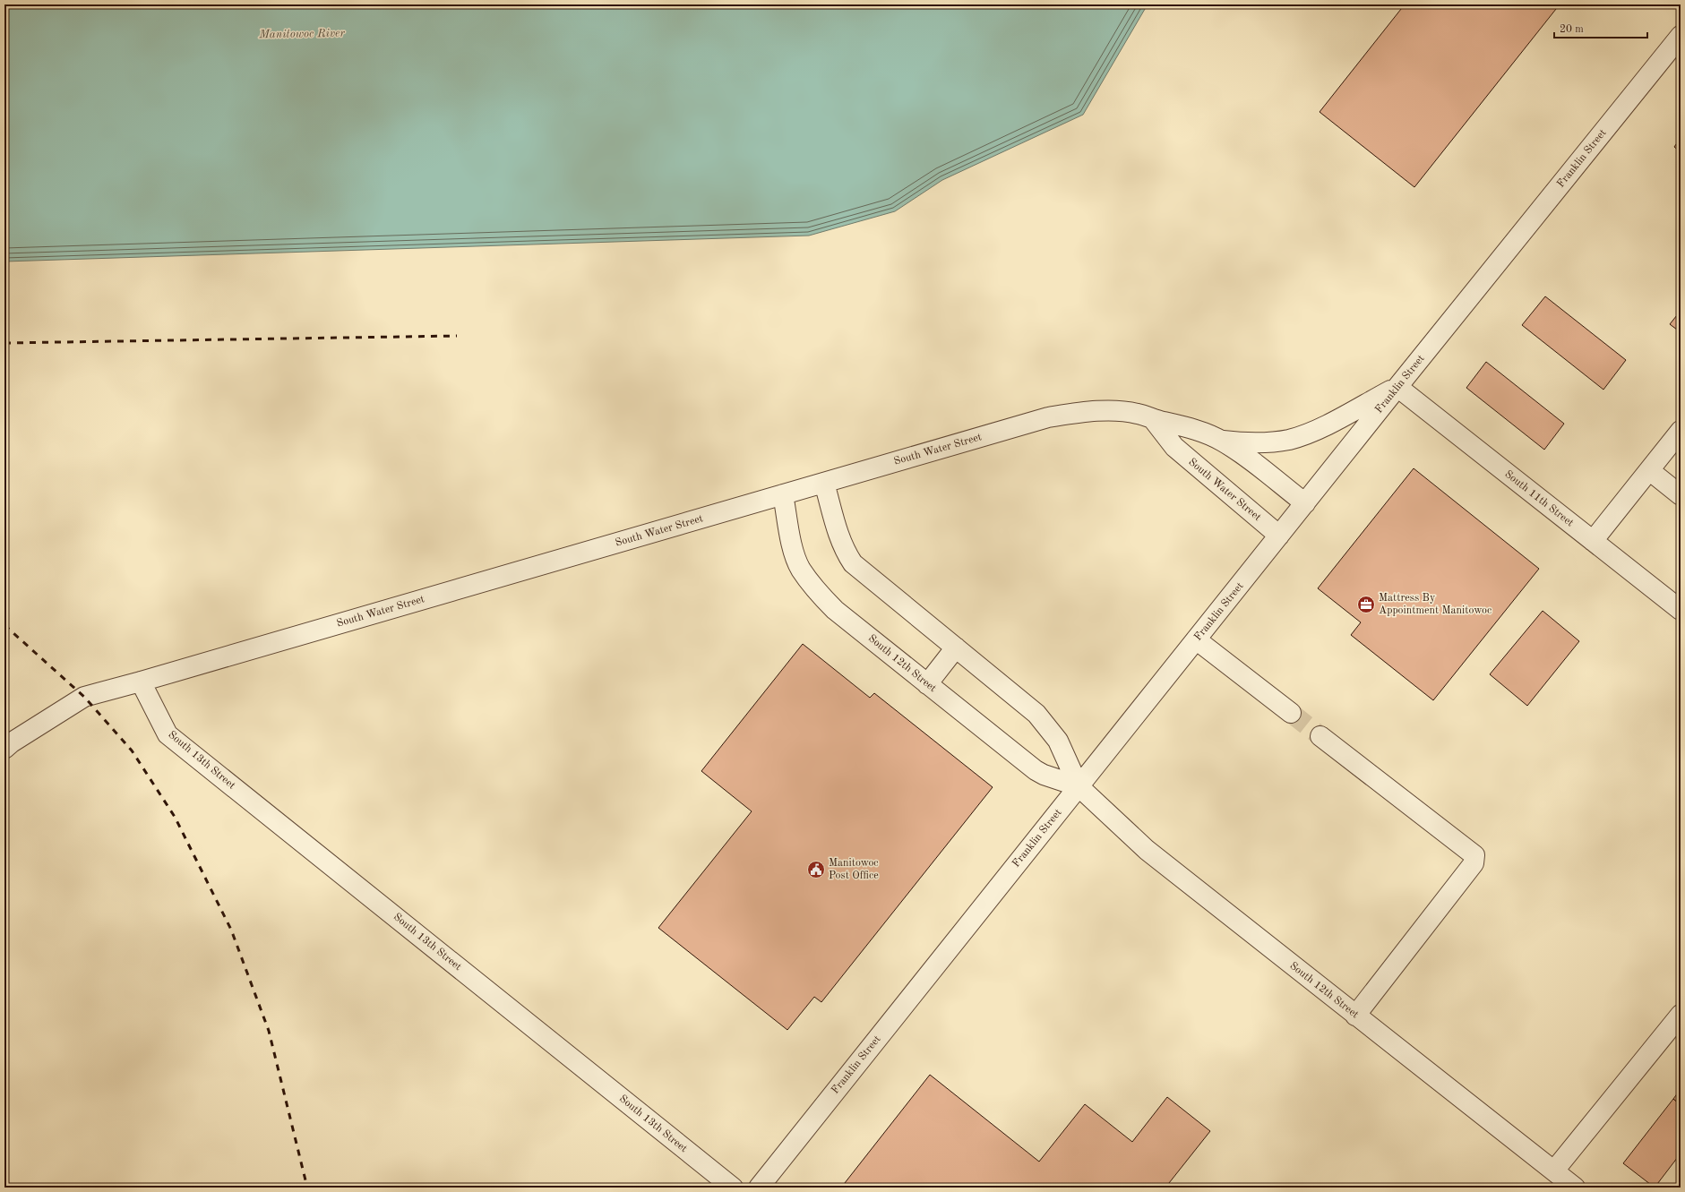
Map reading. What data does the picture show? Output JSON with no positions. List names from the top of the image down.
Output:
{
  "streets": {
    "street": [
      "Franklin Street",
      "South Water Street",
      "South 11th Street",
      "South 12th Street",
      "South 13th Street"
    ]
  },
  "crossings": [
    ["Franklin Street", "South Water Street"],
    ["Franklin Street", "South 11th Street"],
    ["Franklin Street", "South 12th Street"],
    ["South Water Street", "South 12th Street"],
    ["South Water Street", "South 13th Street"]
  ],
  "water": ["Manitowoc River"],
  "places": {
    "office": ["Mattress By Appointment Manitowoc"],
    "public building": ["Manitowoc Post Office"]
  },
  "scale_bar": "20 m"
}
